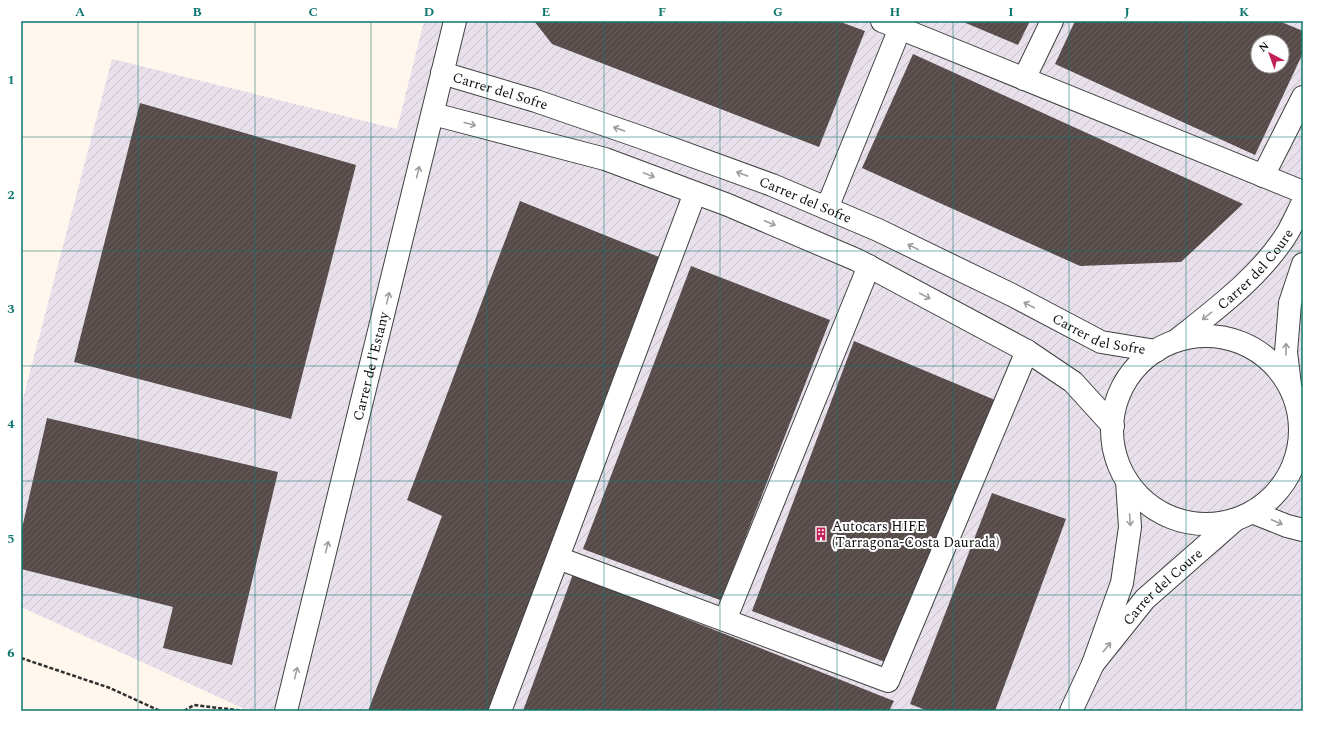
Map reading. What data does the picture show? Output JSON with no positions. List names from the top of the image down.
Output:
{
  "streets": {
    "street": ["Carrer del Sofre", "Carrer del Coure", "Carrer de l'Estany"]
  },
  "crossings": [
    ["Carrer del Sofre", "Carrer de l'Estany"]
  ],
  "one_way": ["Carrer de l'Estany"],
  "places": {
    "building": ["Autocars HIFE (Tarragona-Costa Daurada)"]
  },
  "north": "top left",
  "grid": {
    "columns": [
      "A",
      "B",
      "C",
      "D",
      "E",
      "F",
      "G",
      "H",
      "I",
      "J",
      "K"
    ],
    "rows": [
      "1",
      "2",
      "3",
      "4",
      "5",
      "6"
    ]
  }
}
